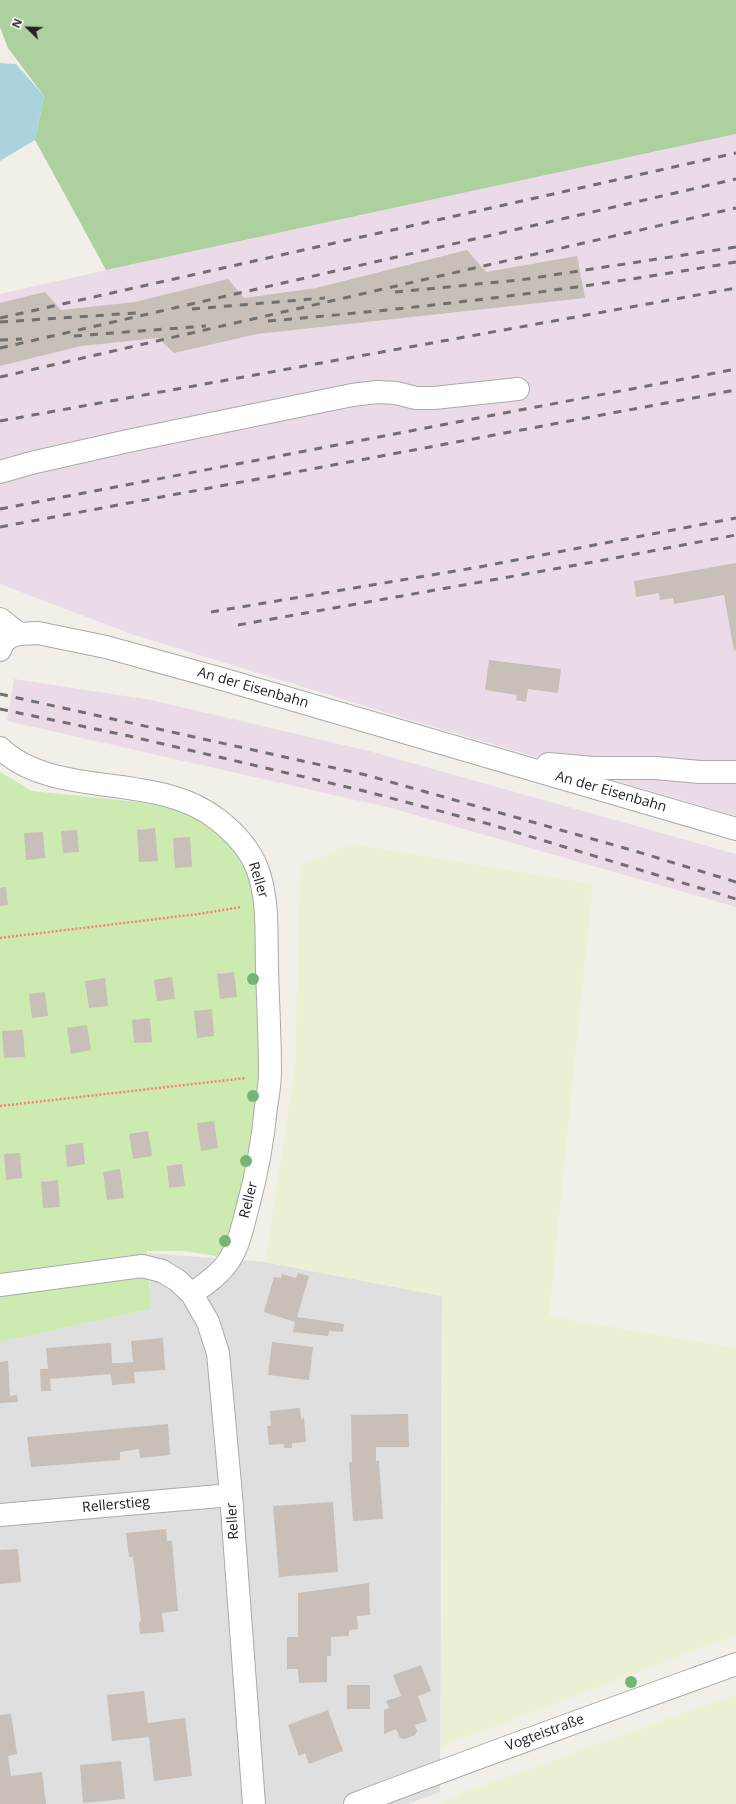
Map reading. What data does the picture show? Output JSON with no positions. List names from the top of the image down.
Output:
{
  "streets": {
    "street": [
      "An der Eisenbahn",
      "Reller",
      "Rellerstieg",
      "Vogteistraße"
    ]
  },
  "crossings": [
    ["Reller", "Rellerstieg"]
  ],
  "north": "top left"
}
